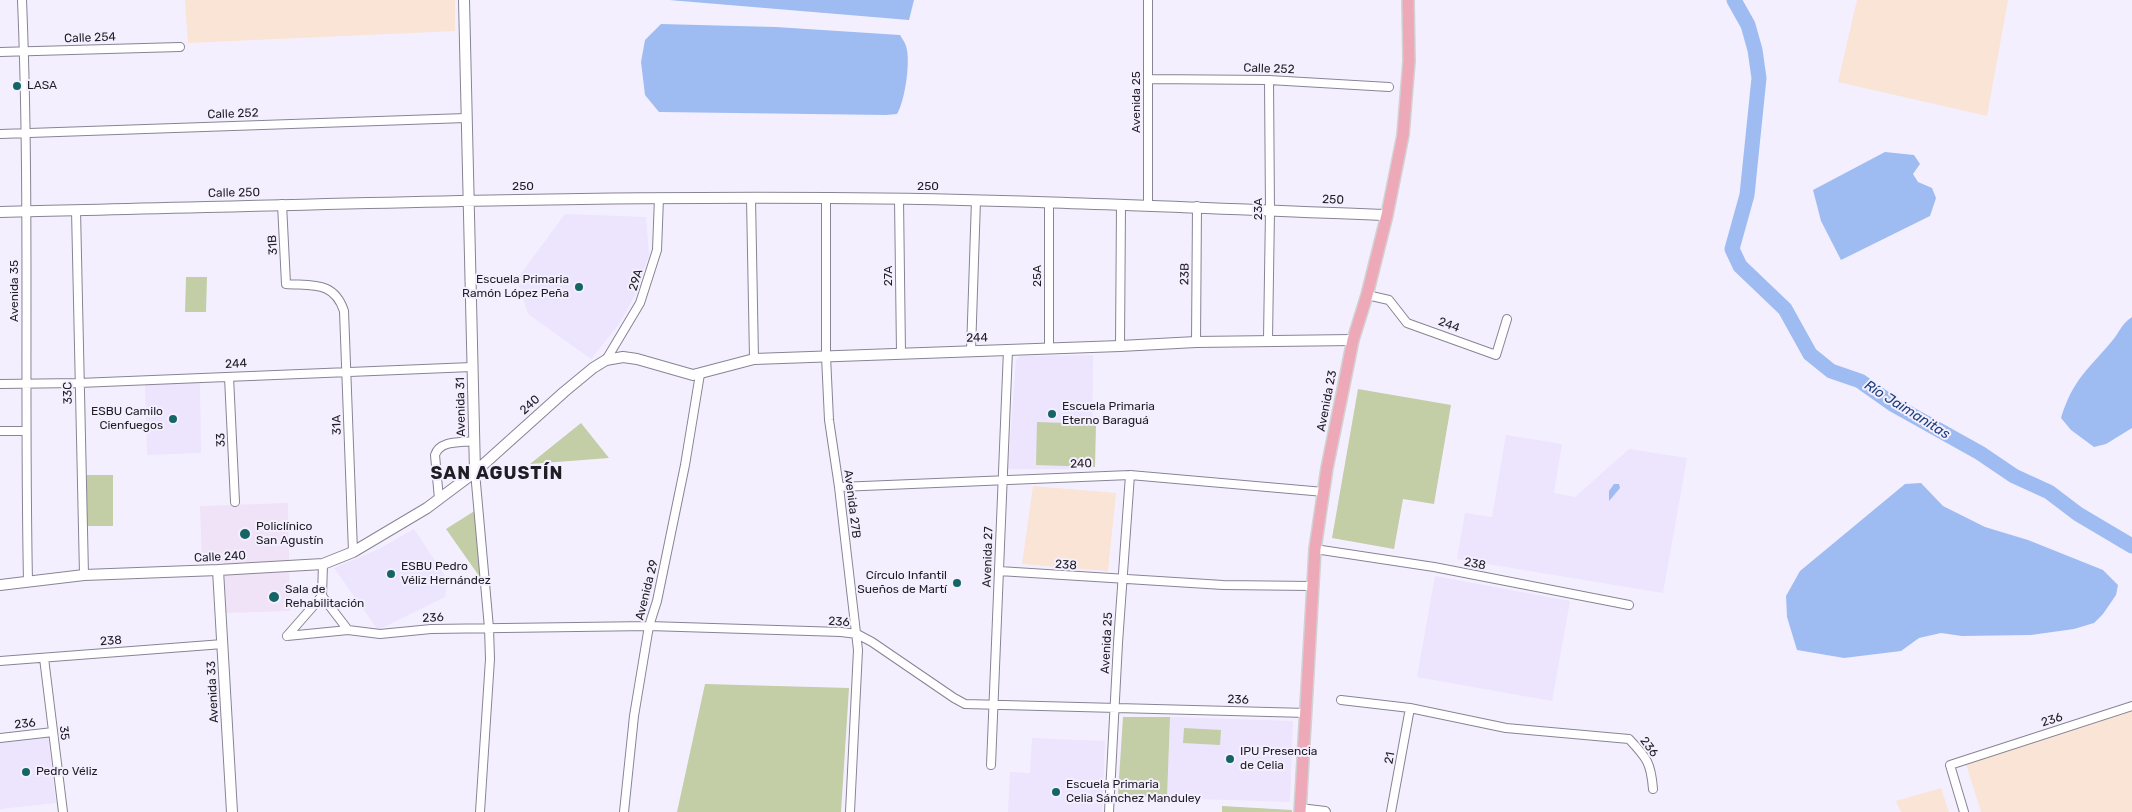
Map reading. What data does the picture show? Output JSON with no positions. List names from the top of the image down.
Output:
{
  "streets": {
    "main road": ["Avenida 23"],
    "street": [
      "Calle 254",
      "Calle 252",
      "Avenida 25",
      "250",
      "Calle 250",
      "23A",
      "31B",
      "23B",
      "27A",
      "25A",
      "29A",
      "Avenida 35",
      "244",
      "33C",
      "240",
      "Avenida 31",
      "31A",
      "33",
      "Avenida 27B",
      "Calle 240",
      "Avenida 27",
      "238",
      "Avenida 29",
      "236",
      "Avenida 33",
      "35",
      "21"
    ]
  },
  "crossings": [
    ["Calle 254", "Avenida 35"],
    ["Calle 252", "Avenida 25"],
    ["Calle 252", "23A"],
    ["Calle 252", "Avenida 35"],
    ["Calle 252", "Avenida 31"],
    ["Avenida 25", "250"],
    ["Avenida 25", "240"],
    ["Avenida 25", "238"],
    ["Avenida 25", "236"],
    ["250", "Calle 250"],
    ["250", "23A"],
    ["250", "23B"],
    ["250", "27A"],
    ["250", "25A"],
    ["250", "29A"],
    ["250", "Avenida 23"],
    ["250", "Avenida 31"],
    ["250", "Avenida 27B"],
    ["Calle 250", "31B"],
    ["Calle 250", "Avenida 35"],
    ["Calle 250", "33C"],
    ["Calle 250", "Avenida 31"],
    ["23A", "244"],
    ["31B", "31A"],
    ["23B", "244"],
    ["27A", "244"],
    ["25A", "244"],
    ["29A", "244"],
    ["29A", "240"],
    ["Avenida 35", "244"],
    ["Avenida 35", "Calle 240"],
    ["244", "33C"],
    ["244", "Avenida 23"],
    ["244", "240"],
    ["244", "Avenida 31"],
    ["244", "31A"],
    ["244", "33"],
    ["244", "Avenida 27B"],
    ["244", "Avenida 27"],
    ["244", "Avenida 29"],
    ["33C", "Calle 240"],
    ["Avenida 23", "240"],
    ["Avenida 23", "238"],
    ["Avenida 23", "236"],
    ["240", "Avenida 31"],
    ["240", "Avenida 27B"],
    ["240", "Calle 240"],
    ["240", "Avenida 27"],
    ["Avenida 31", "Calle 240"],
    ["Avenida 31", "236"],
    ["31A", "Calle 240"],
    ["Avenida 27B", "236"],
    ["Calle 240", "Avenida 33"],
    ["Avenida 27", "238"],
    ["Avenida 27", "236"],
    ["238", "Avenida 33"],
    ["238", "35"],
    ["Avenida 29", "236"],
    ["236", "35"],
    ["236", "21"]
  ],
  "districts": ["SAN AGUSTÍN"],
  "water": ["Río Jaimanitas"],
  "places": [
    "LASA",
    "Escuela Primaria Ramón López Peña",
    "Escuela Primaria Eterno Baraguá",
    "ESBU Camilo Cienfuegos",
    "Policlínico San Agustín",
    "ESBU Pedro Véliz Hernández",
    "Círculo Infantil Sueños de Martí",
    "Sala de Rehabilitación",
    "IPU Presencia de Celia",
    "Pedro Véliz",
    "Escuela Primaria Celia Sánchez Manduley"
  ]
}
